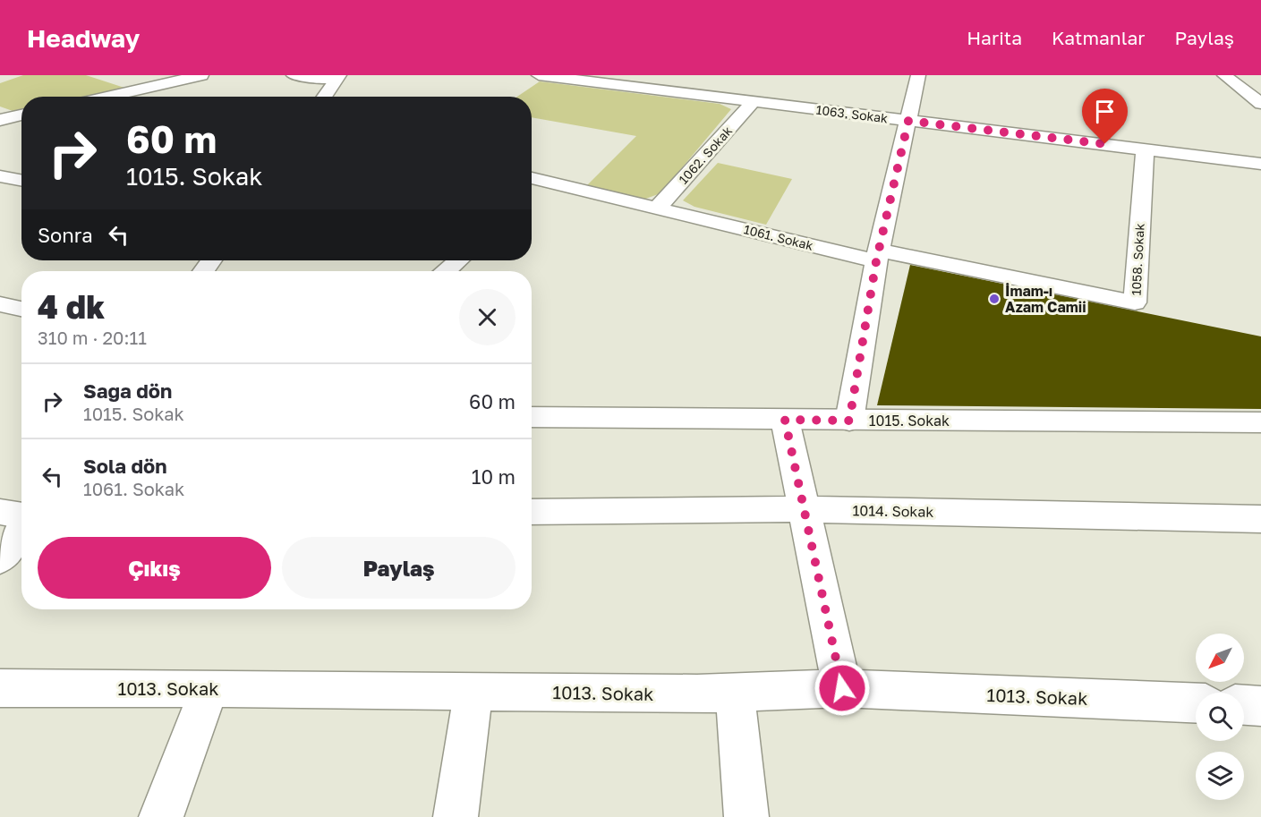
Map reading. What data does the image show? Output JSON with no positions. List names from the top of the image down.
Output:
{
  "streets": {
    "street": [
      "1063. Sokak",
      "1062. Sokak",
      "1061. Sokak",
      "1058. Sokak",
      "1015. Sokak",
      "1014. Sokak",
      "1013. Sokak"
    ]
  },
  "crossings": [
    ["1063. Sokak", "1062. Sokak"],
    ["1063. Sokak", "1058. Sokak"],
    ["1062. Sokak", "1061. Sokak"],
    ["1061. Sokak", "1058. Sokak"]
  ],
  "places": ["İmam-ı Azam Camii"],
  "north": "bottom left",
  "page": {
    "header": "Headway",
    "nav": ["Harita", "Katmanlar", "Paylaş"],
    "turn": ["60 m", "1015. Sokak"],
    "then": "Sonra",
    "heading": ["4 dk", "310 m · 20:11"],
    "list": [
      {
        "name": "Sağa dön",
        "note": "1015. Sokak",
        "value": "60 m"
      },
      {
        "name": "Sola dön",
        "note": "1061. Sokak",
        "value": "10 m"
      }
    ],
    "buttons": ["Çıkış", "Paylaş"]
  }
}
